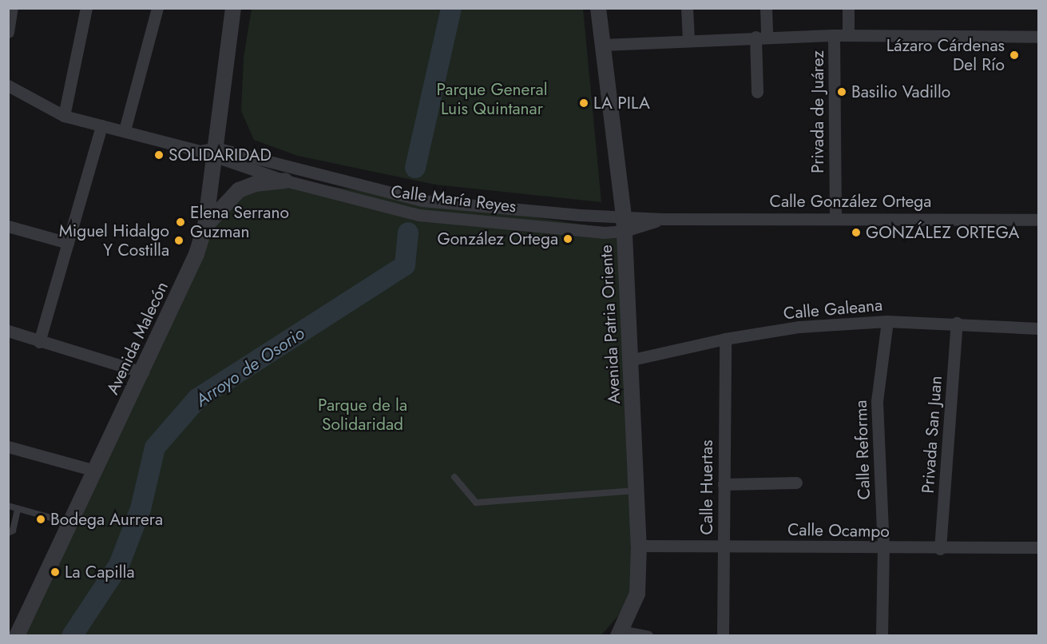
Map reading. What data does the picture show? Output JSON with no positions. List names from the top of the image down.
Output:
{
  "streets": {
    "street": [
      "Privada de Juárez",
      "Calle María Reyes",
      "Calle González Ortega",
      "Calle Galeana",
      "Avenida Patria Oriente",
      "Avenida Malecón",
      "Privada San Juan",
      "Calle Reforma",
      "Calle Huertas",
      "Calle Ocampo"
    ]
  },
  "crossings": [
    ["Privada de Juárez", "Calle González Ortega"],
    ["Calle María Reyes", "Calle González Ortega"],
    ["Calle María Reyes", "Avenida Patria Oriente"],
    ["Calle María Reyes", "Avenida Malecón"],
    ["Calle González Ortega", "Avenida Patria Oriente"],
    ["Calle Galeana", "Avenida Patria Oriente"],
    ["Calle Galeana", "Privada San Juan"],
    ["Calle Galeana", "Calle Reforma"],
    ["Calle Galeana", "Calle Huertas"],
    ["Avenida Patria Oriente", "Calle Ocampo"],
    ["Privada San Juan", "Calle Ocampo"],
    ["Calle Reforma", "Calle Ocampo"],
    ["Calle Huertas", "Calle Ocampo"]
  ],
  "water": ["Arroyo de Osorio"],
  "parks": ["Parque General Luis Quintanar", "Parque de la Solidaridad"],
  "places": [
    "Lázaro Cárdenas Del Río",
    "Basilio Vadillo",
    "LA PILA",
    "SOLIDARIDAD",
    "Elena Serrano Guzman",
    "GONZÁLEZ ORTEGA",
    "González Ortega",
    "Miguel Hidalgo Y Costilla",
    "Bodega Aurrera",
    "La Capilla"
  ]
}
